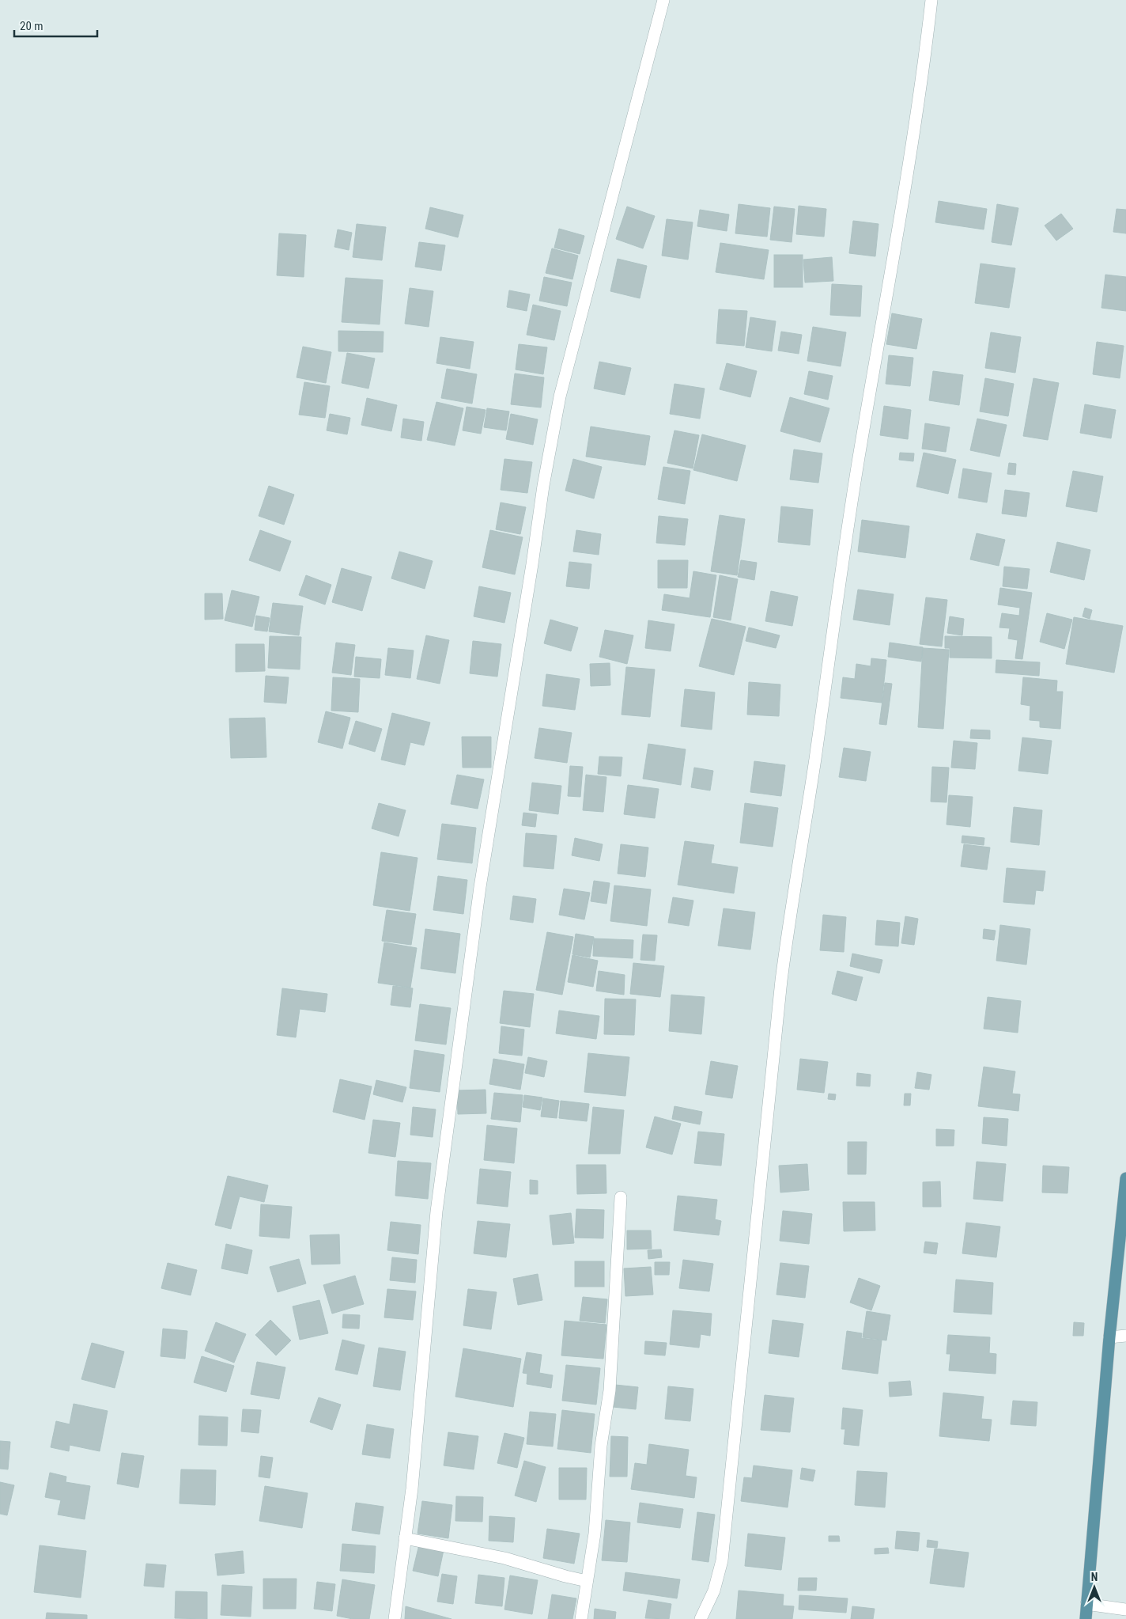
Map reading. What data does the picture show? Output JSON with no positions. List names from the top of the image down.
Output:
{
  "scale_bar": "20 m",
  "north": "top"
}
